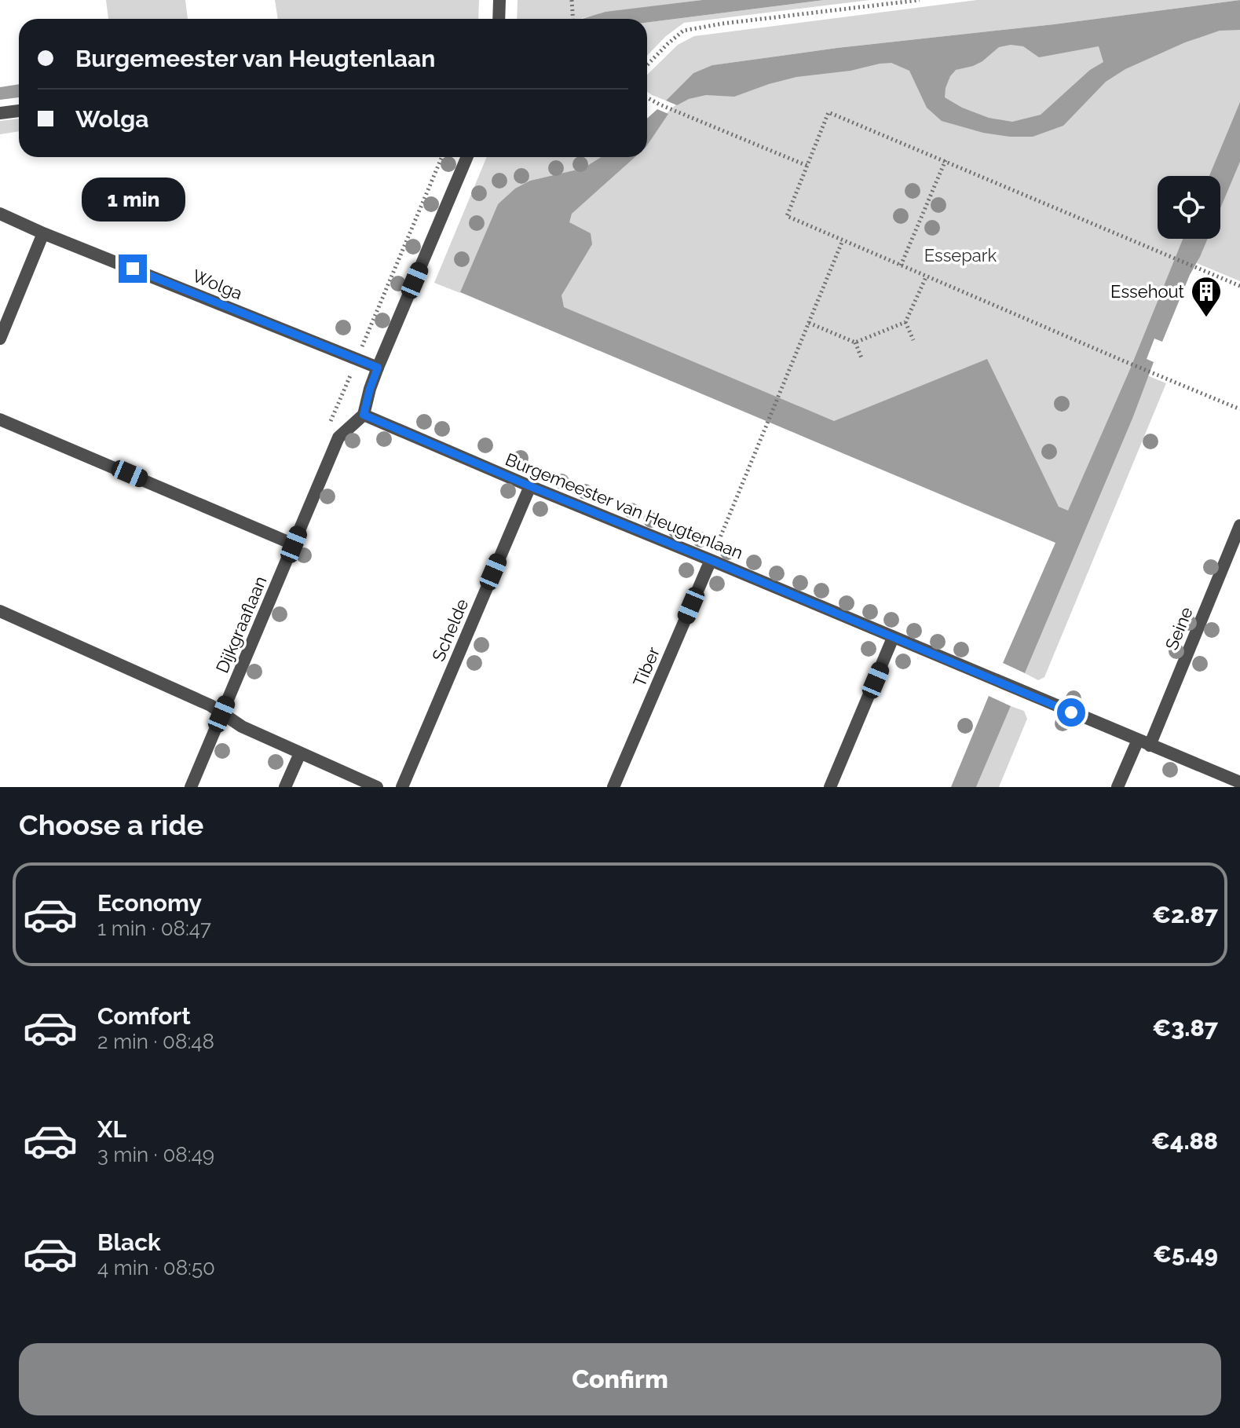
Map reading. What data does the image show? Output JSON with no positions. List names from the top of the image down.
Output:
{
  "streets": {
    "street": [
      "Wolga",
      "Burgemeester van Heugtenlaan",
      "Dijkgraaflaan",
      "Seine",
      "Schelde",
      "Tiber"
    ]
  },
  "crossings": [
    ["Burgemeester van Heugtenlaan", "Dijkgraaflaan"],
    ["Burgemeester van Heugtenlaan", "Seine"],
    ["Burgemeester van Heugtenlaan", "Schelde"],
    ["Burgemeester van Heugtenlaan", "Tiber"]
  ],
  "parks": ["Essepark"],
  "places": {
    "building": ["Essehout"]
  },
  "page": {
    "banner": ["Burgemeester van Heugtenlaan", "Wolga"],
    "bubble": "1 min",
    "heading": "Choose a ride",
    "list": [
      {
        "name": "Economy",
        "note": "1 min · 08:47",
        "value": "€2.87"
      },
      {
        "name": "Comfort",
        "note": "2 min · 08:48",
        "value": "€3.87"
      },
      {
        "name": "XL",
        "note": "3 min · 08:49",
        "value": "€4.88"
      },
      {
        "name": "Black",
        "note": "4 min · 08:50",
        "value": "€5.49"
      }
    ],
    "buttons": "Confirm"
  }
}
